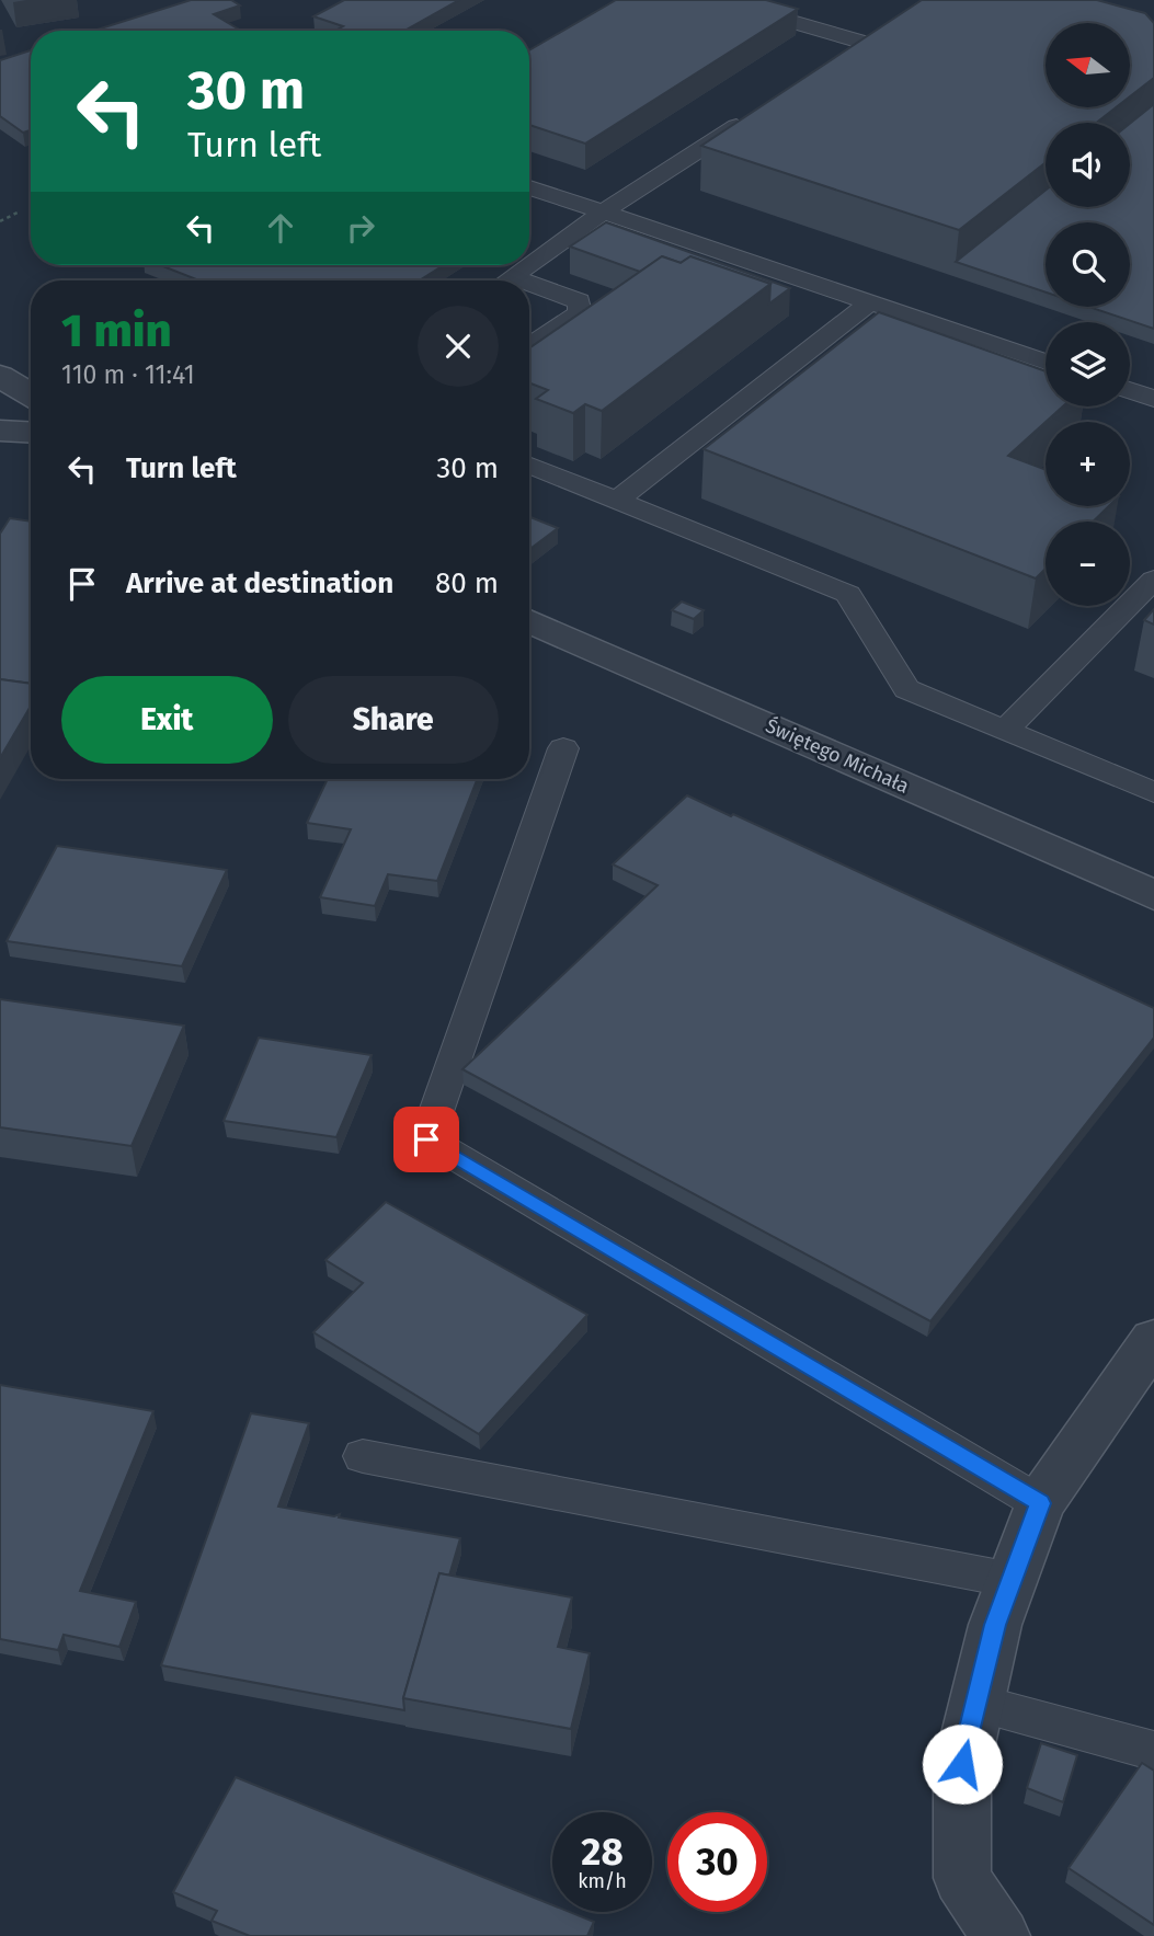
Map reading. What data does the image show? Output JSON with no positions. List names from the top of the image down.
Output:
{
  "streets": {
    "street": ["Świętego Michała"]
  },
  "north": "left",
  "page": {
    "map_buttons": ["+", "−"],
    "turn": ["30 m", "Turn left"],
    "heading": ["1 min", "110 m · 11:41"],
    "list": [
      {
        "name": "Turn left",
        "value": "30 m"
      },
      {
        "name": "Arrive at destination",
        "value": "80 m"
      }
    ],
    "buttons": ["Exit", "Share"],
    "speed": "28 km/h",
    "limit": "30"
  }
}
